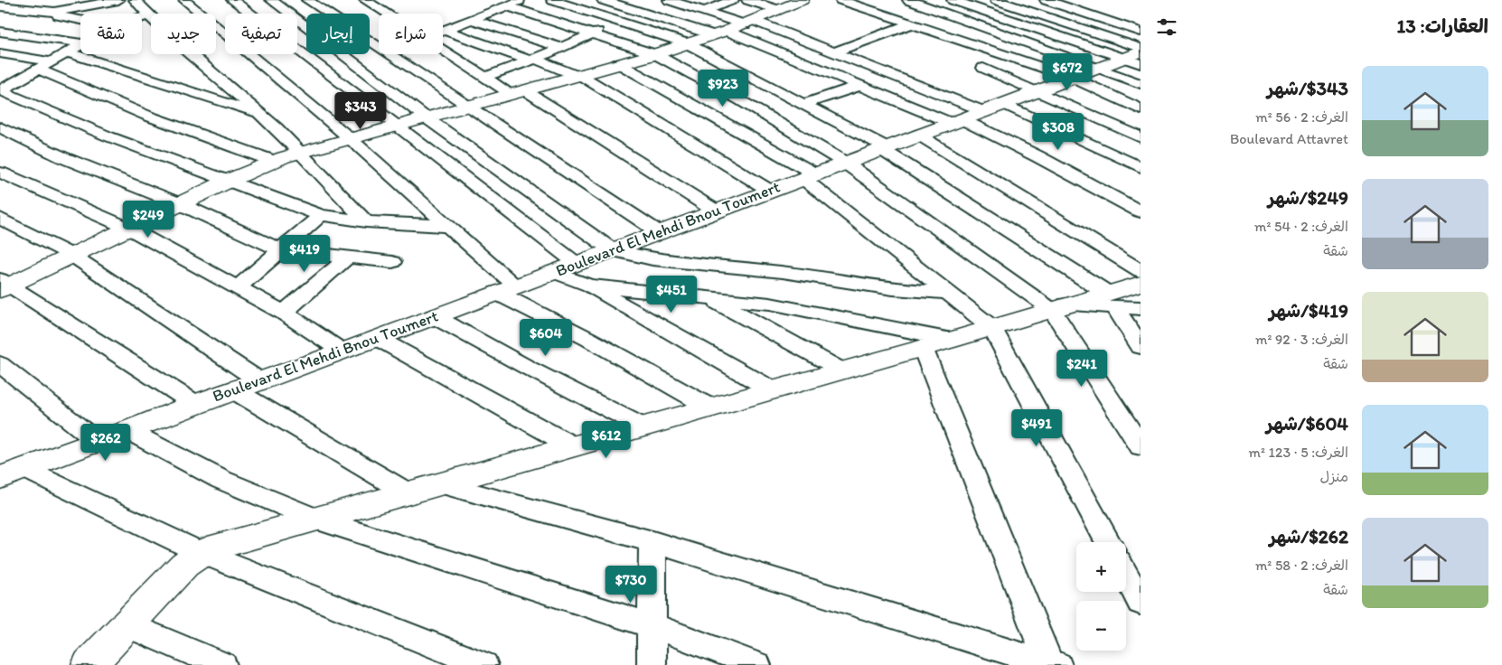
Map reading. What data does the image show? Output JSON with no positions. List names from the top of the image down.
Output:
{
  "streets": {
    "street": ["Boulevard El Mehdi Bnou Toumert"]
  },
  "page": {
    "heading": "العقارات: 13",
    "chip": [
      "شراء",
      "إيجار",
      "تصفية",
      "جديد",
      "شقة"
    ],
    "price": [
      "$672",
      "$923",
      "$343",
      "$308",
      "$249",
      "$419",
      "$451",
      "$604",
      "$241",
      "$491",
      "$612",
      "$262",
      "$730"
    ],
    "list": [
      {
        "name": "$343/شهر",
        "note": "الغرف: 2 · 56 m² · Boulevard Attavret"
      },
      {
        "name": "$249/شهر",
        "note": "الغرف: 2 · 54 m² · شقة"
      },
      {
        "name": "$419/شهر",
        "note": "الغرف: 3 · 92 m² · شقة"
      },
      {
        "name": "$604/شهر",
        "note": "الغرف: 5 · 123 m² · منزل"
      },
      {
        "name": "$262/شهر",
        "note": "الغرف: 2 · 58 m² · شقة"
      }
    ],
    "map_buttons": ["+", "−"]
  }
}
